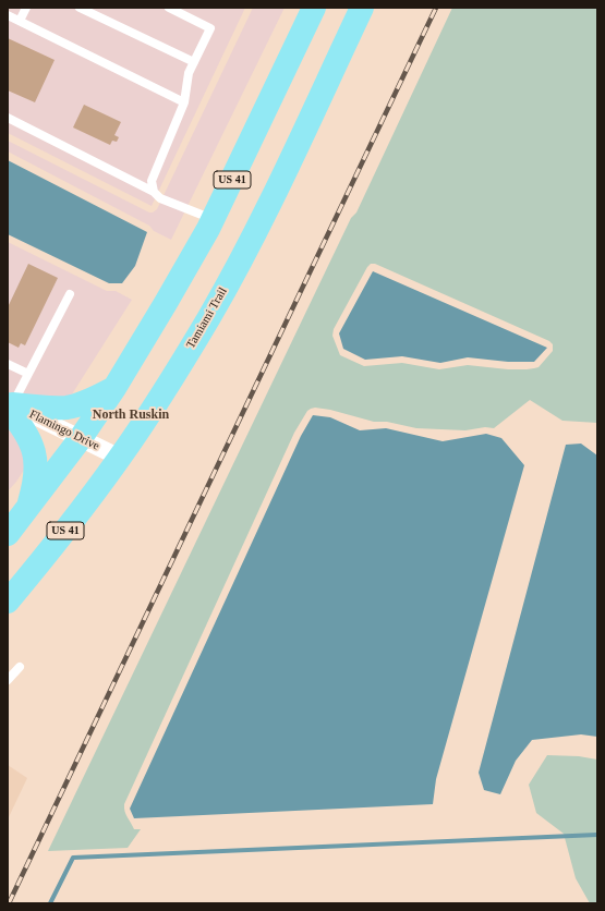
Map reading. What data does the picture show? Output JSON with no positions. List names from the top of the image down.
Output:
{
  "streets": {
    "main road": ["US 41", "Tamiami Trail"],
    "street": ["Flamingo Drive"]
  },
  "crossings": [
    ["US 41", "Flamingo Drive"],
    ["Tamiami Trail", "Flamingo Drive"]
  ],
  "districts": ["North Ruskin"]
}
